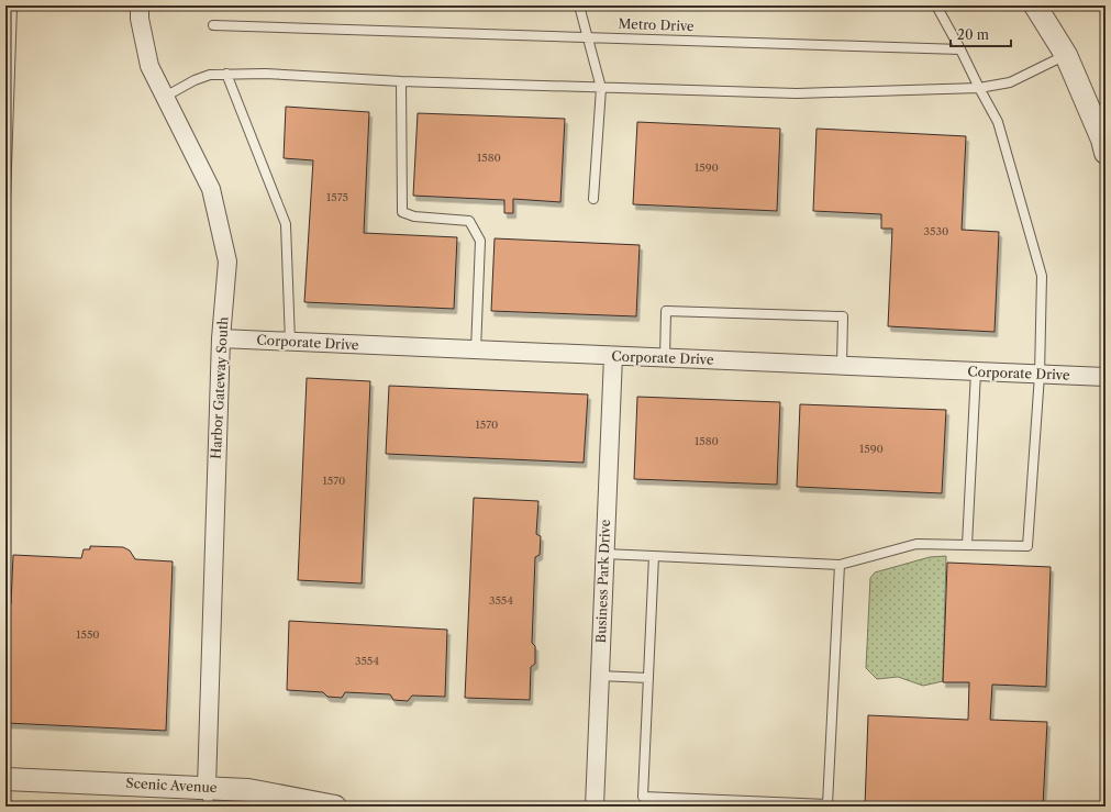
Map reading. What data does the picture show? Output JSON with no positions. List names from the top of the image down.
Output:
{
  "streets": {
    "street": [
      "Corporate Drive",
      "Harbor Gateway South",
      "Business Park Drive",
      "Scenic Avenue"
    ],
    "lane": ["Metro Drive"]
  },
  "crossings": [
    ["Corporate Drive", "Harbor Gateway South"],
    ["Corporate Drive", "Business Park Drive"],
    ["Harbor Gateway South", "Scenic Avenue"]
  ],
  "house_numbers": [
    "1580",
    "1590",
    "1575",
    "3530",
    "1570",
    "1580",
    "1590",
    "1570",
    "3554",
    "1550",
    "3554"
  ],
  "scale_bar": "20 m"
}
